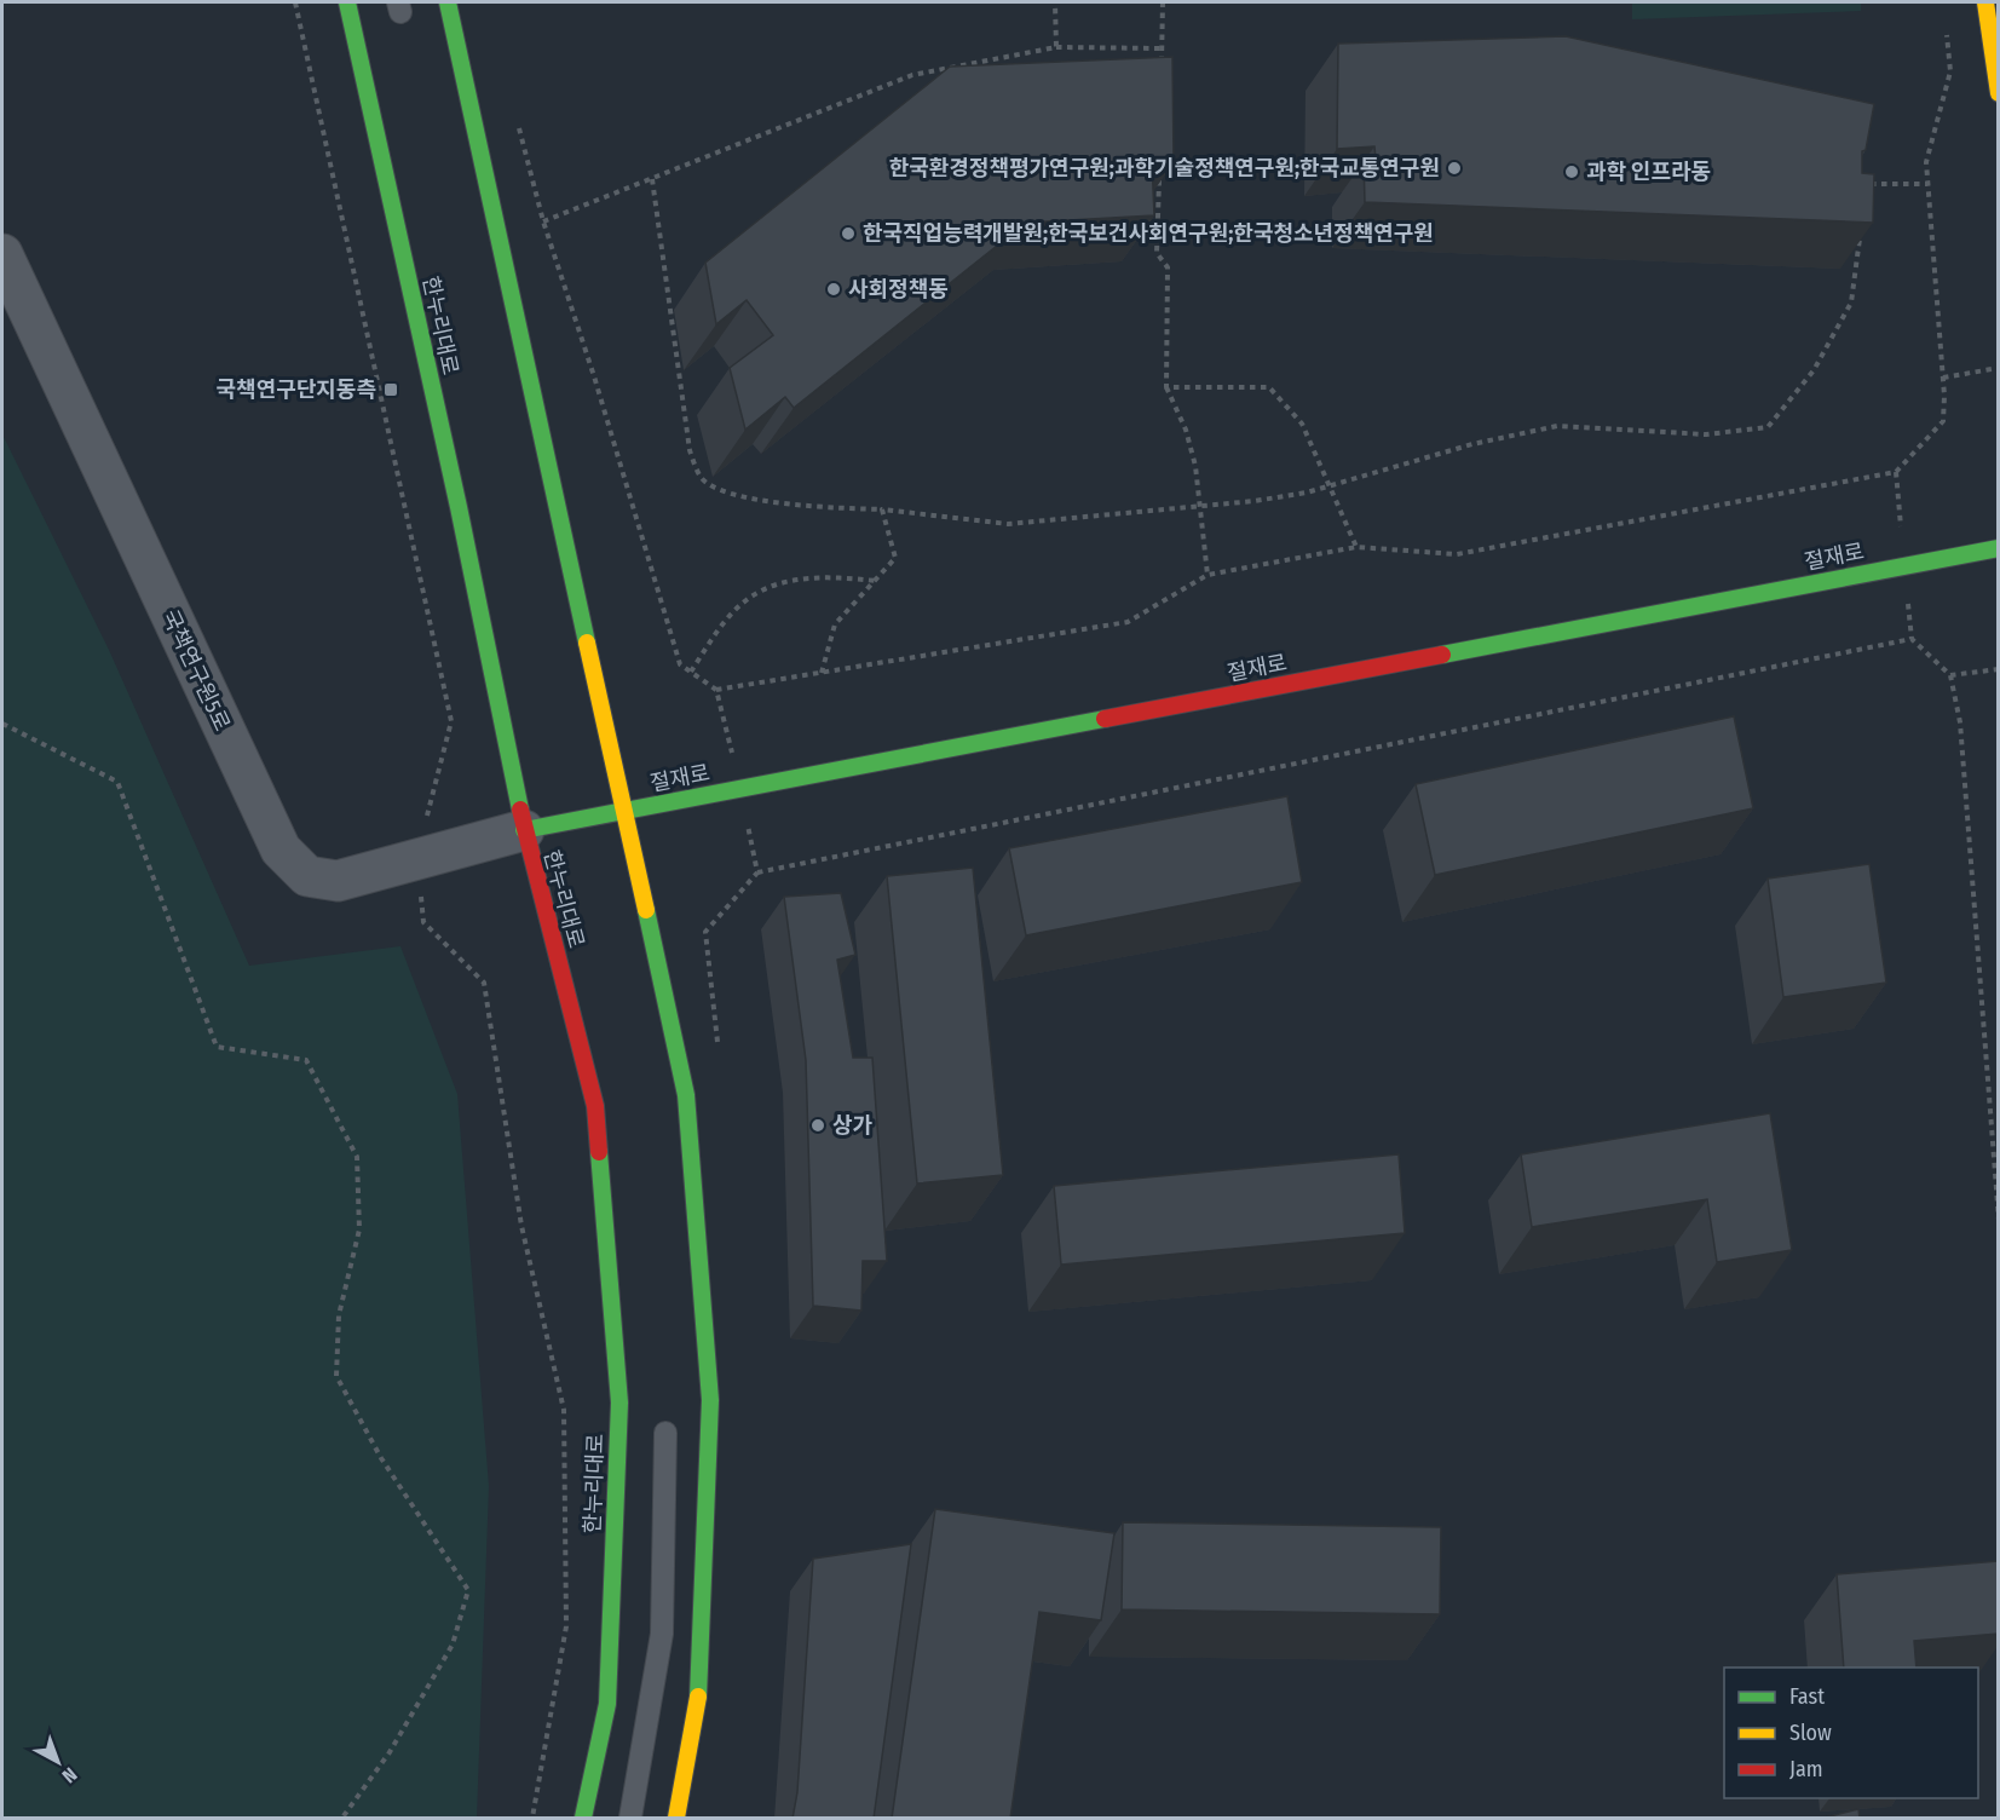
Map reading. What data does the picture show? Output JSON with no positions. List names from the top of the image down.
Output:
{
  "streets": {
    "street": ["한누리대로", "절재로", "국책연구원5로"]
  },
  "crossings": [
    ["한누리대로", "절재로"],
    ["한누리대로", "국책연구원5로"],
    ["절재로", "국책연구원5로"]
  ],
  "places": {
    "other": [
      "한국환경정책평가연구원;과학기술정책연구원;한국교통연구원",
      "과학 인프라동",
      "한국직업능력개발원;한국보건사회연구원;한국청소년정책연구원",
      "사회정책동",
      "상가"
    ],
    "transit": ["국책연구단지동측"]
  },
  "legend": ["Fast", "Slow", "Jam"],
  "north": "bottom right"
}
